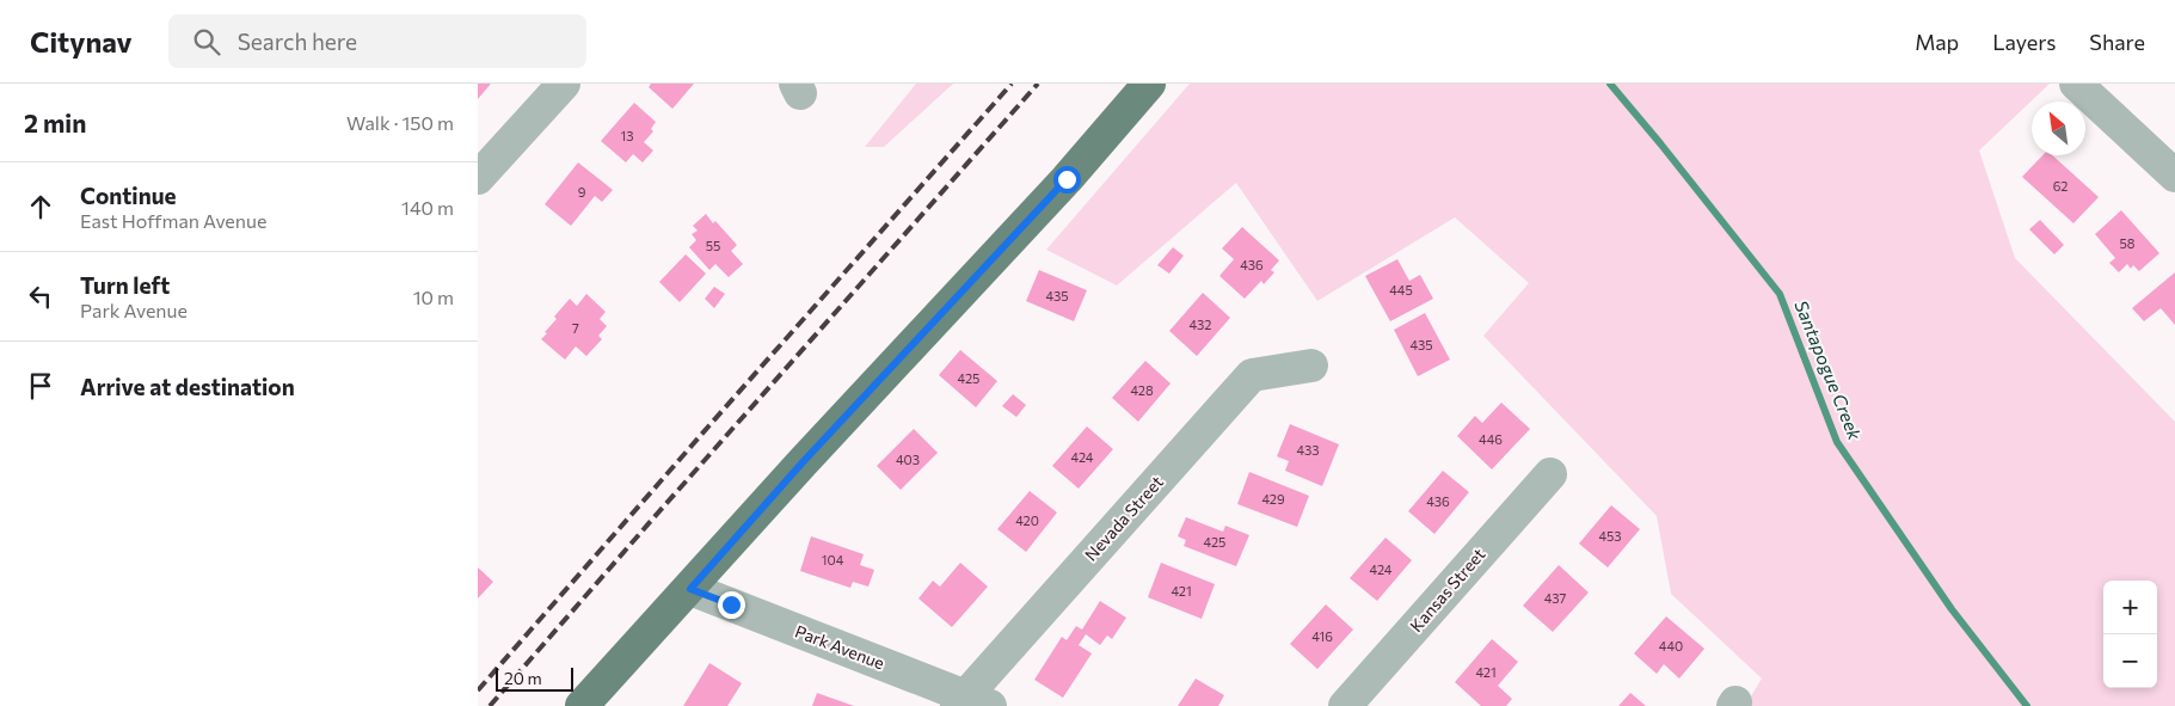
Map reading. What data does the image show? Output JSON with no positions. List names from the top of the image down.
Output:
{
  "streets": {
    "street": ["Nevada Street", "Kansas Street", "Park Avenue"]
  },
  "crossings": [
    ["Nevada Street", "Park Avenue"]
  ],
  "water": ["Santapogue Creek"],
  "house_numbers": [
    "13",
    "62",
    "9",
    "58",
    "55",
    "436",
    "445",
    "435",
    "432",
    "7",
    "435",
    "425",
    "428",
    "446",
    "433",
    "424",
    "403",
    "429",
    "436",
    "420",
    "453",
    "425",
    "104",
    "424",
    "421",
    "437",
    "416",
    "440",
    "421"
  ],
  "scale_bar": "20 m",
  "north": "top left",
  "page": {
    "header": "Citynav",
    "search": "Search here",
    "nav": ["Map", "Layers", "Share"],
    "heading": ["2 min", "Walk · 150 m"],
    "list": [
      ["Continue", "East Hoffman Avenue", "140 m"],
      ["Turn left", "Park Avenue", "10 m"],
      "Arrive at destination"
    ],
    "map_buttons": ["+", "−"],
    "scale": "20 m"
  }
}
